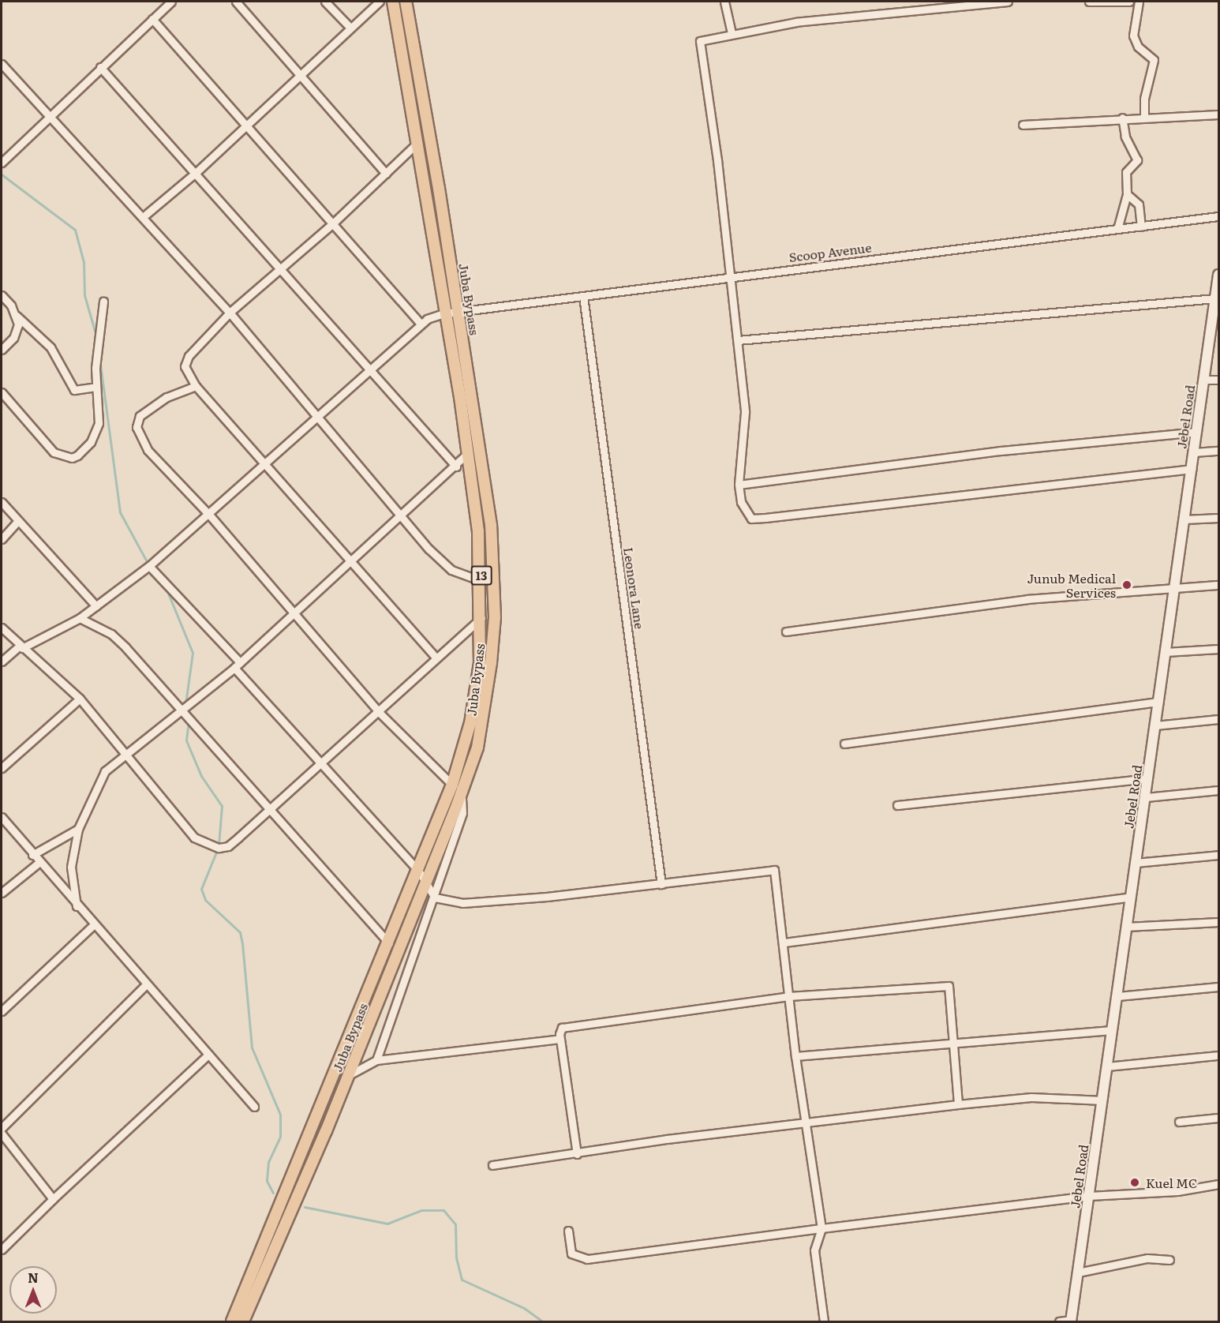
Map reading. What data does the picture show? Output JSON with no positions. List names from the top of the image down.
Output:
{
  "streets": {
    "main road": ["Juba Bypass", "Jebel Road", "13"],
    "street": ["Scoop Avenue", "Leonora Lane"]
  },
  "crossings": [
    ["Scoop Avenue", "Juba Bypass"],
    ["Scoop Avenue", "Leonora Lane"]
  ],
  "places": ["Junub Medical Services", "Kuel MC"],
  "north": "top"
}
